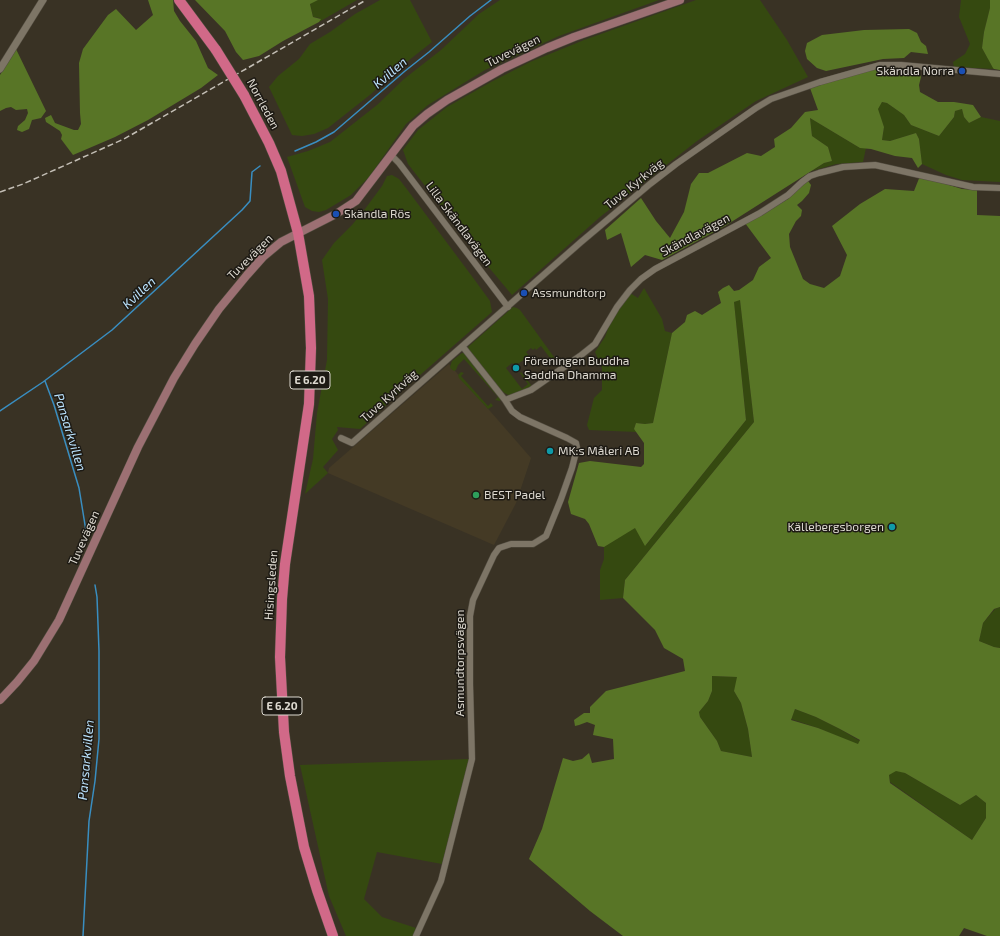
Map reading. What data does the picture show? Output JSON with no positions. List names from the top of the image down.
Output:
{
  "streets": {
    "highway": ["Norrleden", "E 6.20", "Hisingsleden"],
    "main road": ["Tuvevägen"],
    "street": [
      "Tuve Kyrkväg",
      "Lilla Skändlavägen",
      "Skändlavägen",
      "Asmundtorpsvägen"
    ]
  },
  "crossings": [
    ["Tuvevägen", "Norrleden"],
    ["Tuvevägen", "Lilla Skändlavägen"],
    ["Tuvevägen", "Hisingsleden"],
    ["Norrleden", "Hisingsleden"],
    ["Tuve Kyrkväg", "Lilla Skändlavägen"],
    ["Skändlavägen", "Asmundtorpsvägen"]
  ],
  "water": ["Kvillen", "Pansarkvillen"],
  "places": [
    "Skändla Norra",
    "Skändla Rös",
    "Assmundtorp",
    "Föreningen Buddha Saddha Dhamma",
    "MK:s Måleri AB",
    "BEST Padel",
    "Källebergsborgen"
  ]
}
